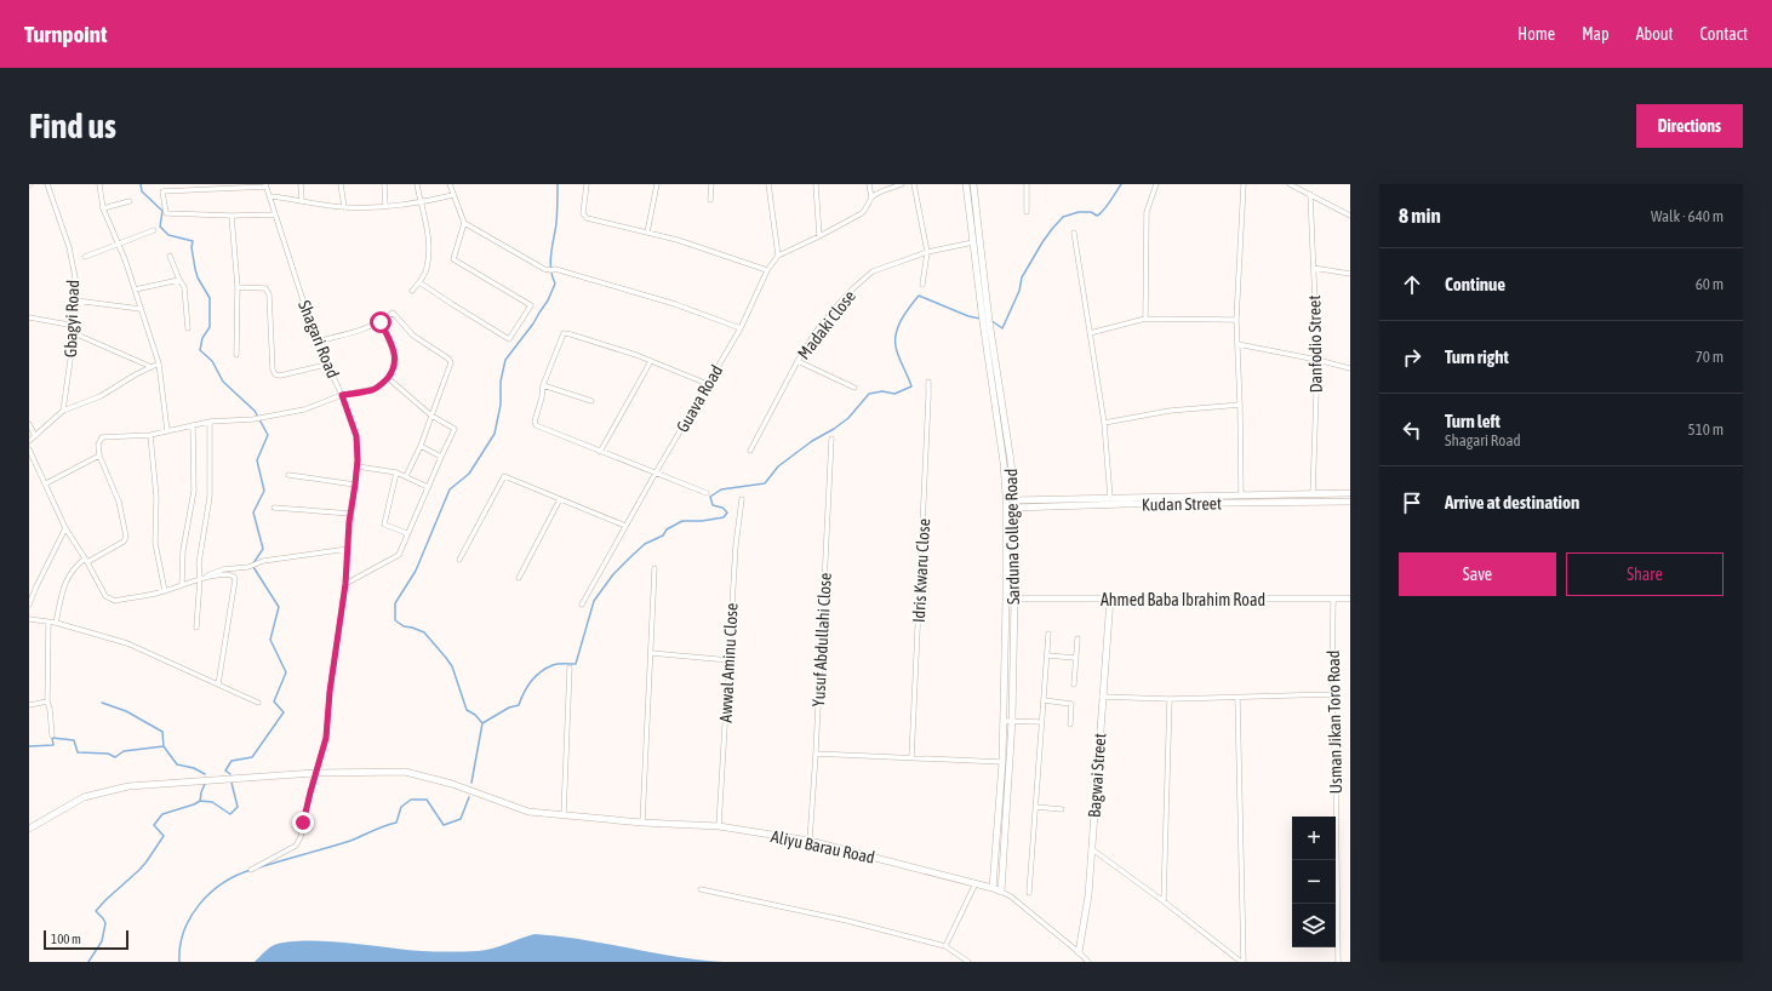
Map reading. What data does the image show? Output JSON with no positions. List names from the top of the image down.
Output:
{
  "streets": {
    "street": [
      "Gbagyi Road",
      "Madaki Close",
      "Shagari Road",
      "Danfodio Street",
      "Guava Road",
      "Kudan Street",
      "Sarduna College Road",
      "Idris Kwaru Close",
      "Ahmed Baba Ibrahim Road",
      "Yusuf Abdullahi Close",
      "Awwal Aminu Close",
      "Usman Jikan Toro Road",
      "Bagwai Street",
      "Aliyu Barau Road"
    ]
  },
  "crossings": [
    ["Madaki Close", "Sarduna College Road"],
    ["Shagari Road", "Aliyu Barau Road"],
    ["Kudan Street", "Sarduna College Road"],
    ["Sarduna College Road", "Ahmed Baba Ibrahim Road"],
    ["Sarduna College Road", "Aliyu Barau Road"],
    ["Ahmed Baba Ibrahim Road", "Usman Jikan Toro Road"],
    ["Ahmed Baba Ibrahim Road", "Bagwai Street"],
    ["Yusuf Abdullahi Close", "Aliyu Barau Road"],
    ["Awwal Aminu Close", "Aliyu Barau Road"]
  ],
  "scale_bar": "100 m",
  "page": {
    "header": "Turnpoint",
    "nav": [
      "Home",
      "Map",
      "About",
      "Contact"
    ],
    "buttons": [
      "Directions",
      ["Save", "Share"]
    ],
    "title": "Find us",
    "heading": ["8 min", "Walk · 640 m"],
    "list": [
      ["Continue", "60 m"],
      ["Turn right", "70 m"],
      ["Turn left", "Shagari Road", "510 m"],
      "Arrive at destination"
    ],
    "map_buttons": ["+", "−"],
    "scale": "100 m"
  }
}
